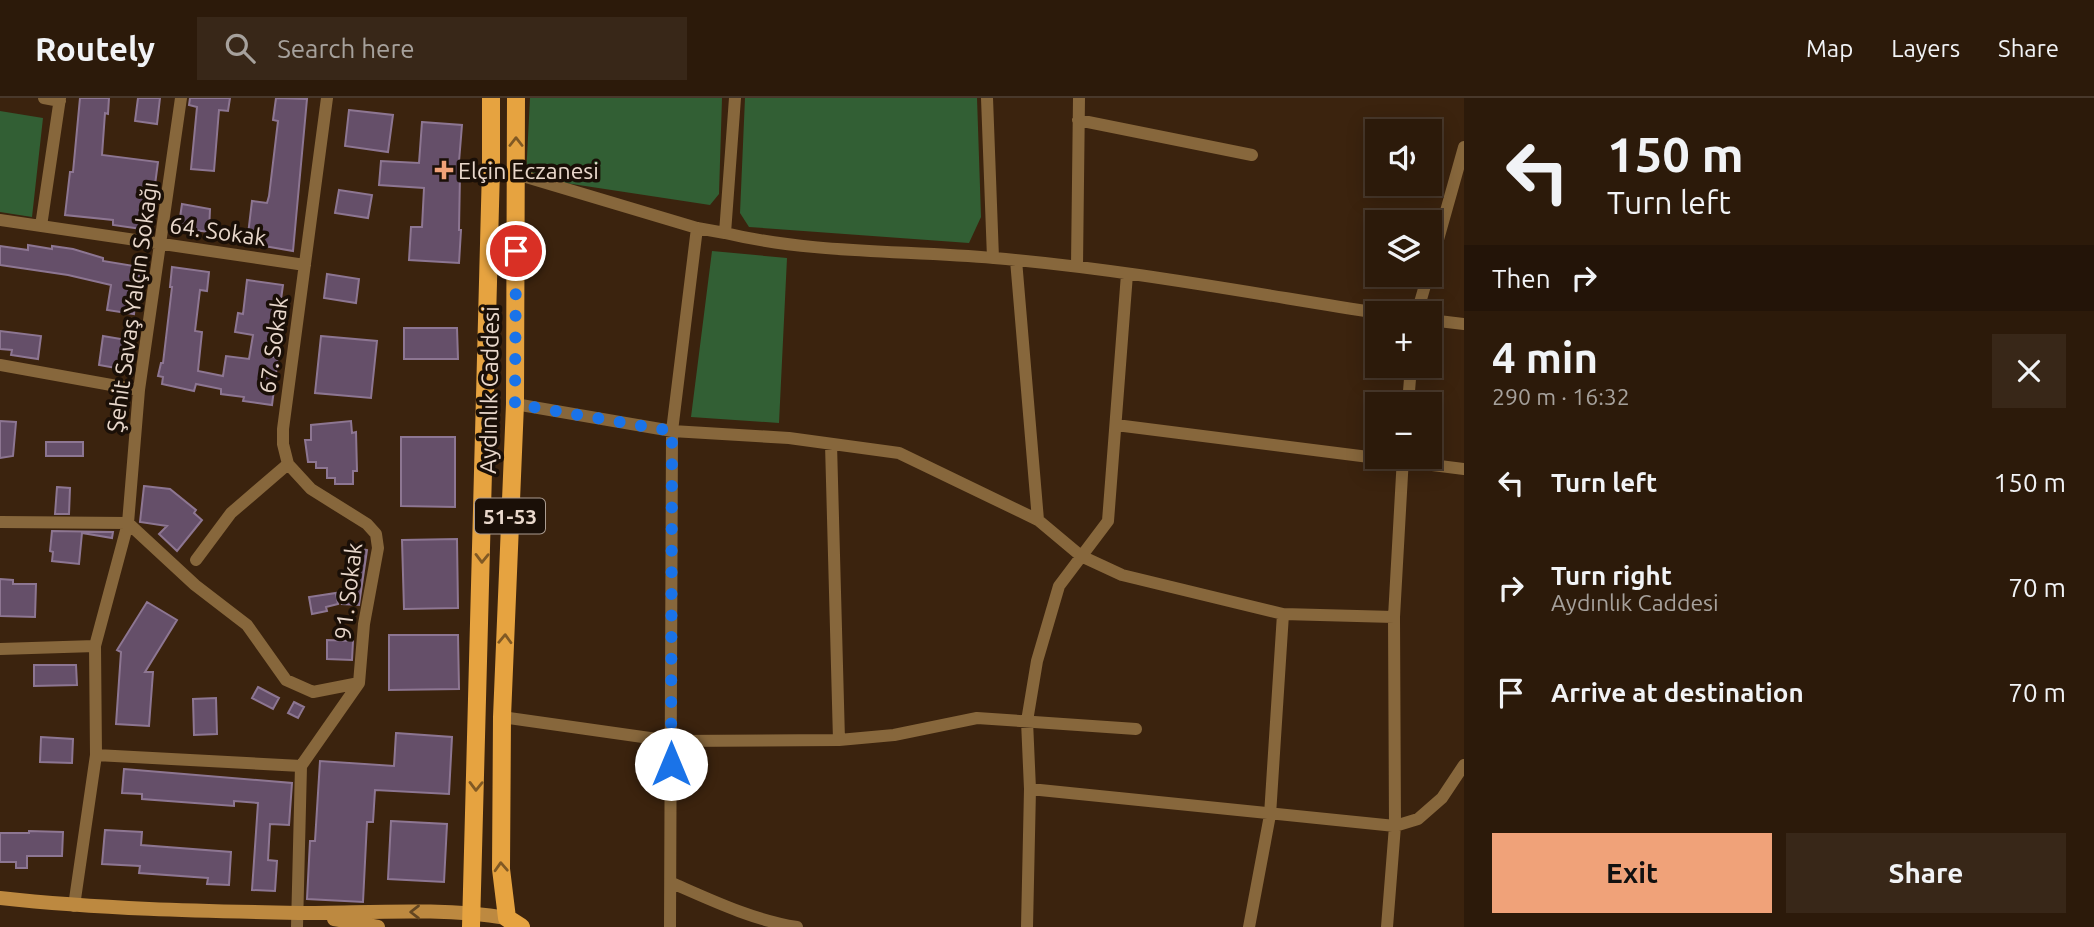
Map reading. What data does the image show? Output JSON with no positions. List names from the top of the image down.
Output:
{
  "streets": {
    "main road": ["Aydınlık Caddesi", "51-53"],
    "street": [
      "64. Sokak",
      "Şehit Savaş Yalçın Sokağı",
      "67. Sokak",
      "91. Sokak"
    ]
  },
  "crossings": [
    ["64. Sokak", "Şehit Savaş Yalçın Sokağı"],
    ["64. Sokak", "67. Sokak"],
    ["67. Sokak", "91. Sokak"]
  ],
  "places": {
    "health": ["Elçin Eczanesi"]
  },
  "page": {
    "header": "Routely",
    "search": "Search here",
    "nav": ["Map", "Layers", "Share"],
    "turn": ["150 m", "Turn left"],
    "map_buttons": ["+", "−"],
    "then": "Then",
    "heading": ["4 min", "290 m · 16:32"],
    "list": [
      {
        "name": "Turn left",
        "value": "150 m"
      },
      {
        "name": "Turn right",
        "note": "Aydınlık Caddesi",
        "value": "70 m"
      },
      {
        "name": "Arrive at destination",
        "value": "70 m"
      }
    ],
    "buttons": ["Exit", "Share"]
  }
}
